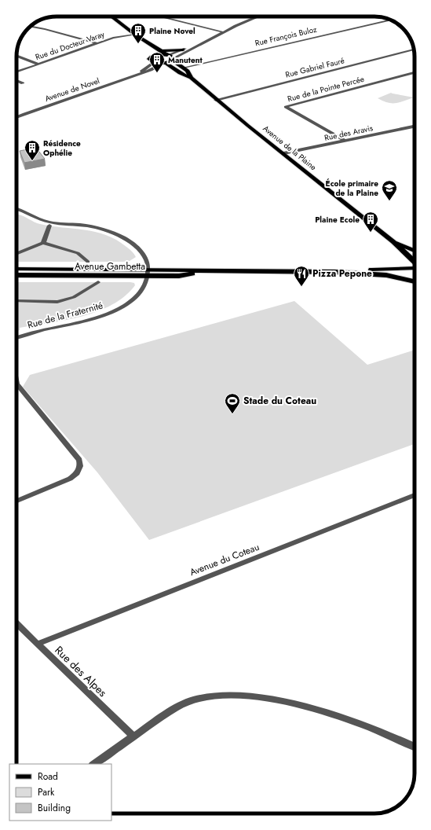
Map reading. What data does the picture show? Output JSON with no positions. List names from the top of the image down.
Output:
{
  "streets": {
    "main road": ["Avenue de la Plaine", "Avenue Gambetta"],
    "street": [
      "Rue François Buloz",
      "Rue du Docteur Varay",
      "Rue Gabriel Fauré",
      "Rue de la Pointe Percée",
      "Avenue de Novel",
      "Rue des Aravis",
      "Rue de la Fraternité",
      "Avenue du Coteau",
      "Rue des Alpes"
    ]
  },
  "crossings": [
    ["Rue François Buloz", "Avenue de la Plaine"],
    ["Rue Gabriel Fauré", "Avenue de la Plaine"],
    ["Rue de la Pointe Percée", "Rue des Aravis"],
    ["Avenue de Novel", "Avenue de la Plaine"],
    ["Rue des Aravis", "Avenue de la Plaine"],
    ["Avenue Gambetta", "Rue de la Fraternité"],
    ["Avenue du Coteau", "Rue des Alpes"]
  ],
  "places": {
    "building": [
      "Plaine Novel",
      "Manutent",
      "Résidence Ophélie",
      "Plaine Ecole"
    ],
    "school or university": ["École primaire de la Plaine"],
    "restaurant": ["Pizza Pepone"],
    "sports": ["Stade du Coteau"]
  },
  "legend": ["Road", "Park", "Building"]
}
